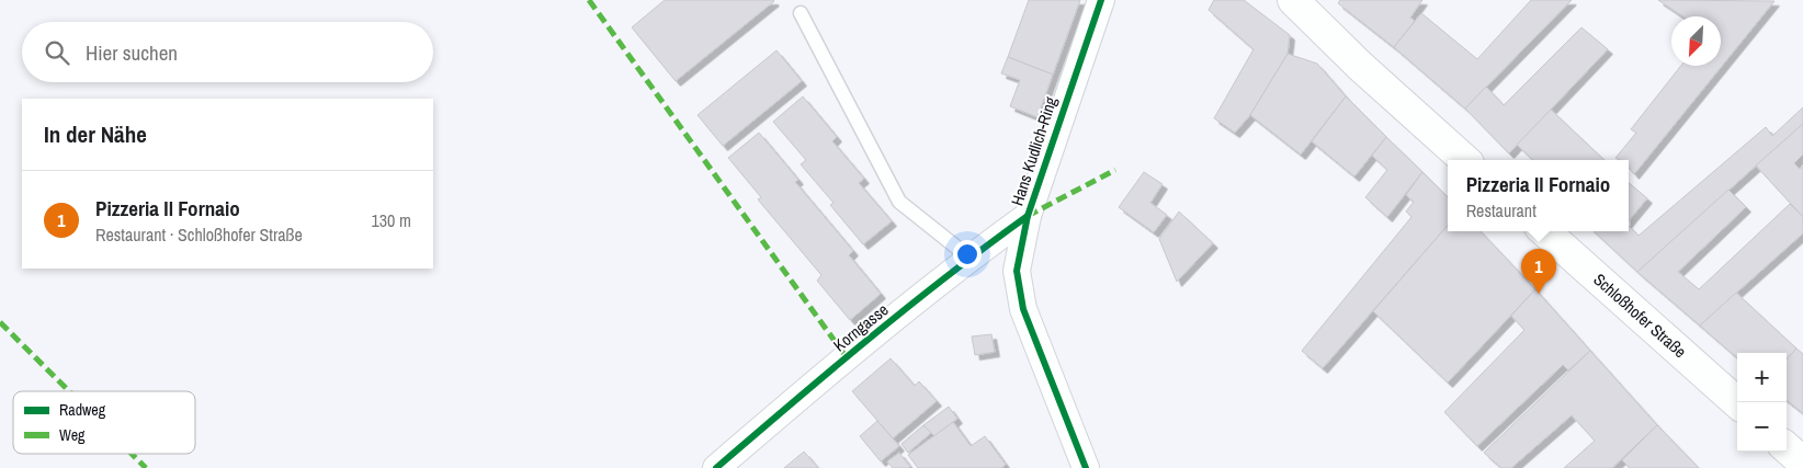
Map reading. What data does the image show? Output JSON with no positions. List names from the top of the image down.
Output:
{
  "streets": {
    "main road": ["Schloßhofer Straße"],
    "street": ["Hans Kudlich-Ring", "Korngasse"]
  },
  "crossings": [
    ["Hans Kudlich-Ring", "Korngasse"]
  ],
  "legend": ["Radweg", "Weg"],
  "north": "bottom left",
  "page": {
    "search": "Hier suchen",
    "heading": "In der Nähe",
    "popup": ["Pizzeria Il Fornaio", "Restaurant"],
    "list": [
      {
        "mark": "1",
        "name": "Pizzeria Il Fornaio",
        "note": "Restaurant · Schloßhofer Straße",
        "value": "130 m"
      }
    ],
    "pins": "1",
    "map_buttons": ["+", "−"]
  }
}
